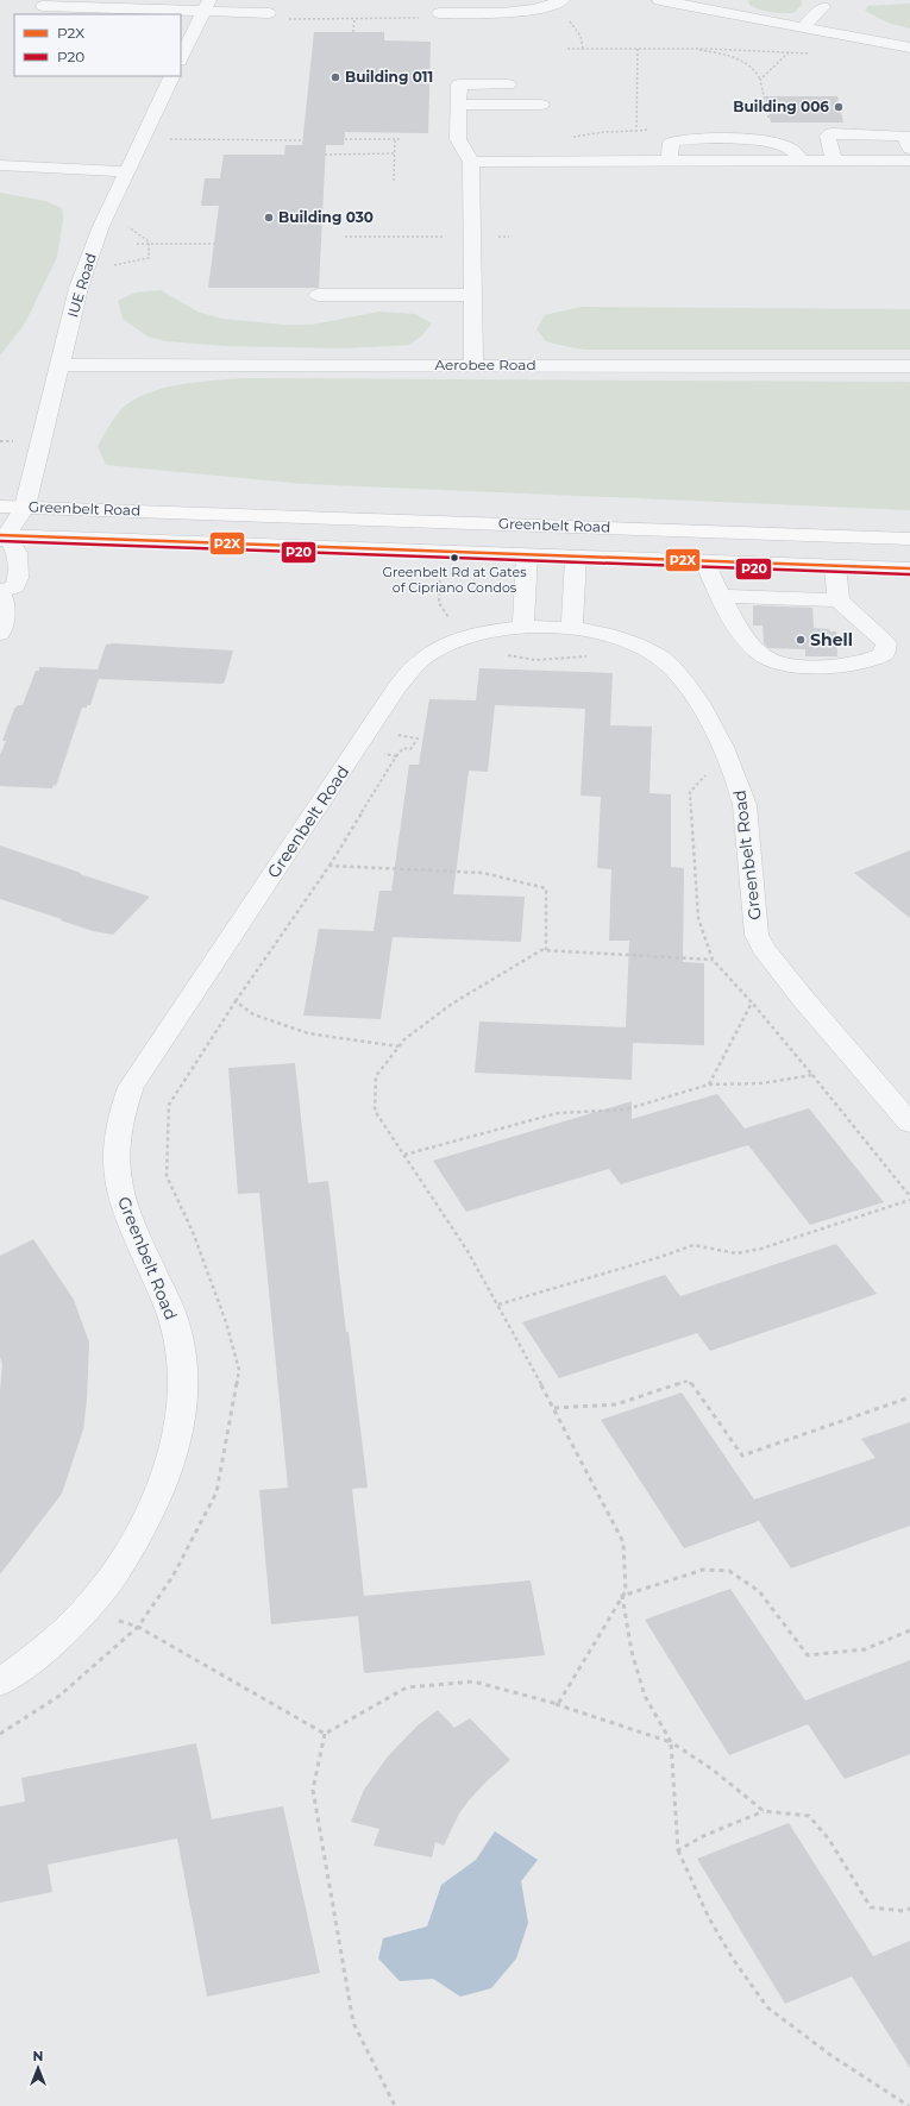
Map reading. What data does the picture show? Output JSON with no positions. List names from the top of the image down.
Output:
{
  "streets": {
    "main road": ["Greenbelt Road"],
    "street": ["IUE Road", "Aerobee Road"]
  },
  "crossings": [
    ["IUE Road", "Aerobee Road"],
    ["IUE Road", "Greenbelt Road"]
  ],
  "places": [
    "Building 011",
    "Building 006",
    "Building 030",
    "Greenbelt Rd at Gates of Cipriano Condos",
    "Shell"
  ],
  "lines": ["transit line P2X", "transit line P20"],
  "legend": ["P2X", "P20"],
  "north": "top"
}
